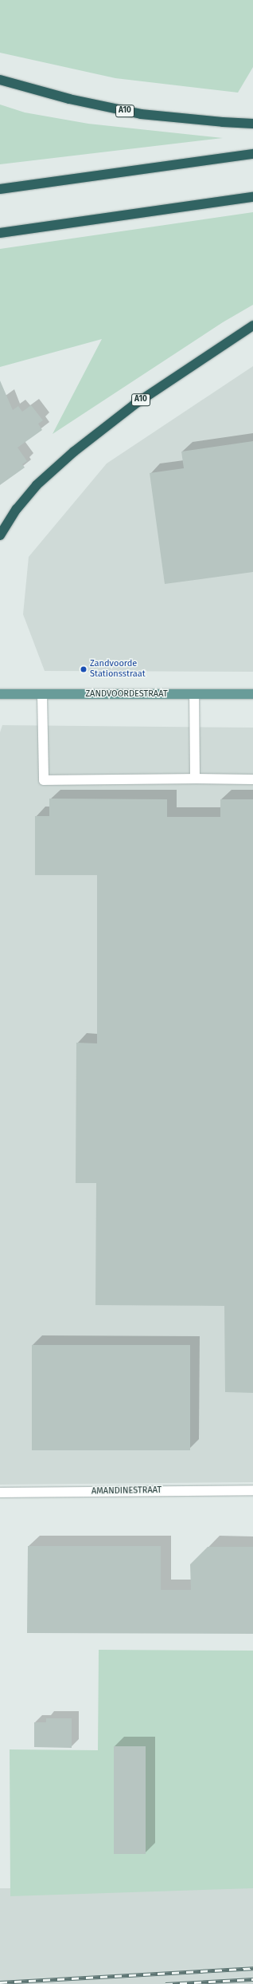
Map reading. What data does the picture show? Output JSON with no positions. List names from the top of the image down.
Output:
{
  "streets": {
    "highway": ["A10"],
    "main road": ["ZANDVOORDESTRAAT"],
    "street": ["AMANDINESTRAAT"]
  },
  "places": ["Zandvoorde Stationsstraat"]
}
